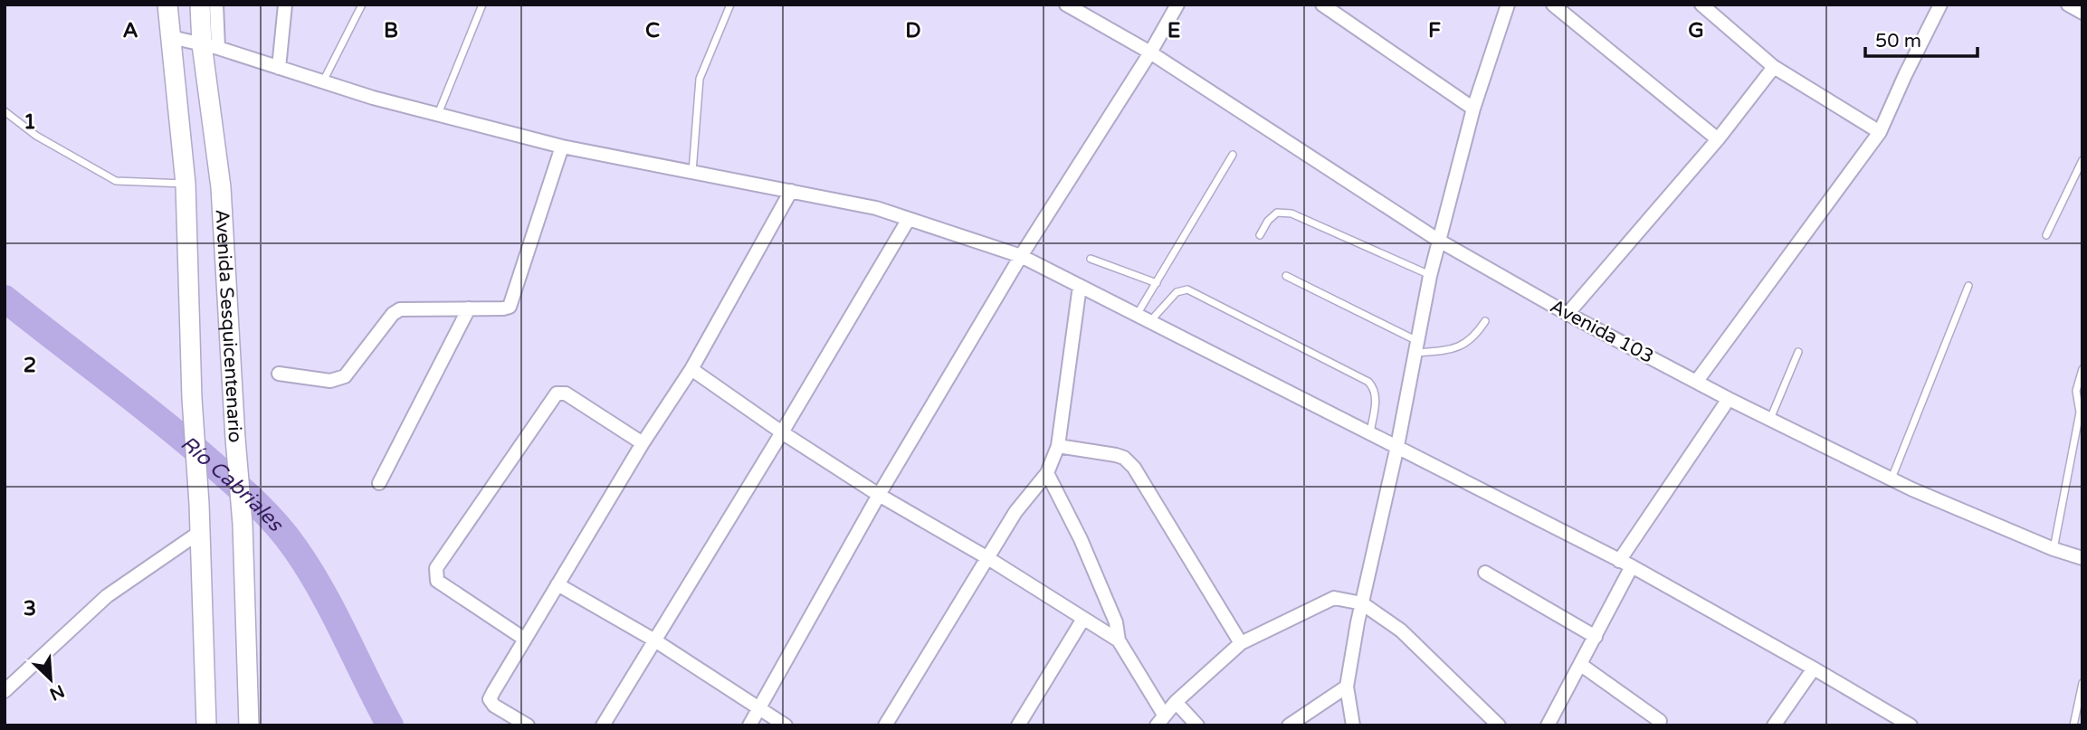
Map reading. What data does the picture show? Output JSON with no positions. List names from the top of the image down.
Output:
{
  "streets": {
    "main road": ["Avenida Sesquicentenario"],
    "street": ["Avenida 103"]
  },
  "water": ["Río Cabriales"],
  "scale_bar": "50 m",
  "north": "bottom right",
  "grid": {
    "columns": [
      "A",
      "B",
      "C",
      "D",
      "E",
      "F",
      "G"
    ],
    "rows": ["1", "2", "3"]
  }
}
